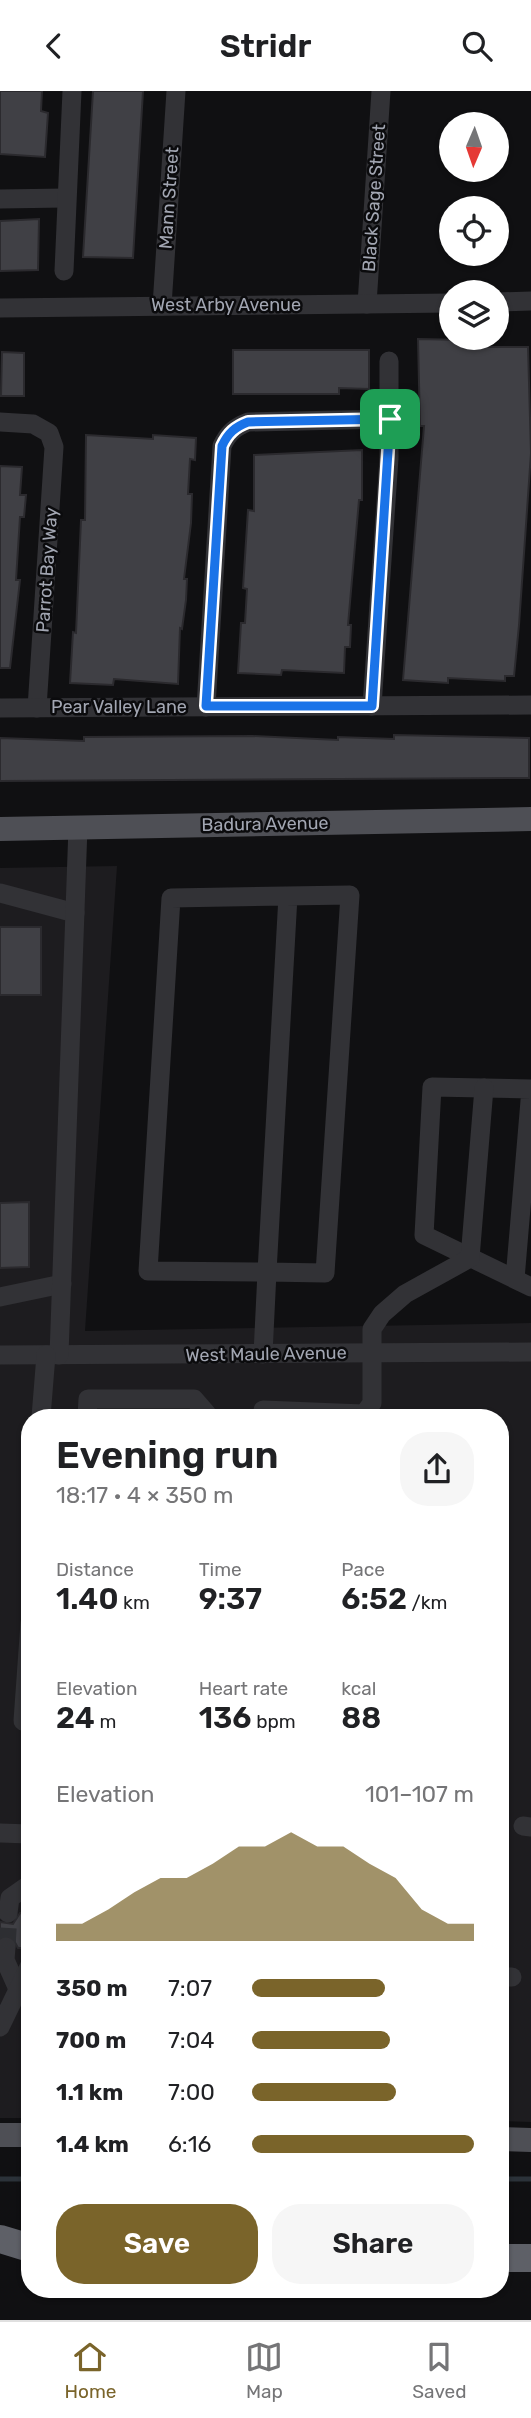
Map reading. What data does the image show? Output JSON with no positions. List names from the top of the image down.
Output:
{
  "streets": {
    "main road": ["Badura Avenue"],
    "street": [
      "Mann Street",
      "Black Sage Street",
      "West Arby Avenue",
      "Parrot Bay Way",
      "Pear Valley Lane",
      "West Maule Avenue"
    ]
  },
  "crossings": [
    ["Mann Street", "West Arby Avenue"],
    ["Black Sage Street", "West Arby Avenue"],
    ["Parrot Bay Way", "Pear Valley Lane"]
  ],
  "north": "bottom",
  "page": {
    "header": "Stridr",
    "heading": ["Evening run", "18:17 · 4 × 350 m"],
    "stats": [
      ["Distance", "1.40 km"],
      ["Time", "9:37"],
      ["Pace", "6:52 /km"],
      ["Elevation", "24 m"],
      ["Heart rate", "136 bpm"],
      ["kcal", "88"]
    ],
    "chart": ["Elevation", "101–107 m"],
    "list": [
      {
        "name": "350 m",
        "note": "7:07"
      },
      {
        "name": "700 m",
        "note": "7:04"
      },
      {
        "name": "1.1 km",
        "note": "7:00"
      },
      {
        "name": "1.4 km",
        "note": "6:16"
      }
    ],
    "buttons": ["Save", "Share"],
    "tabs": ["Home", "Map", "Saved"]
  }
}
